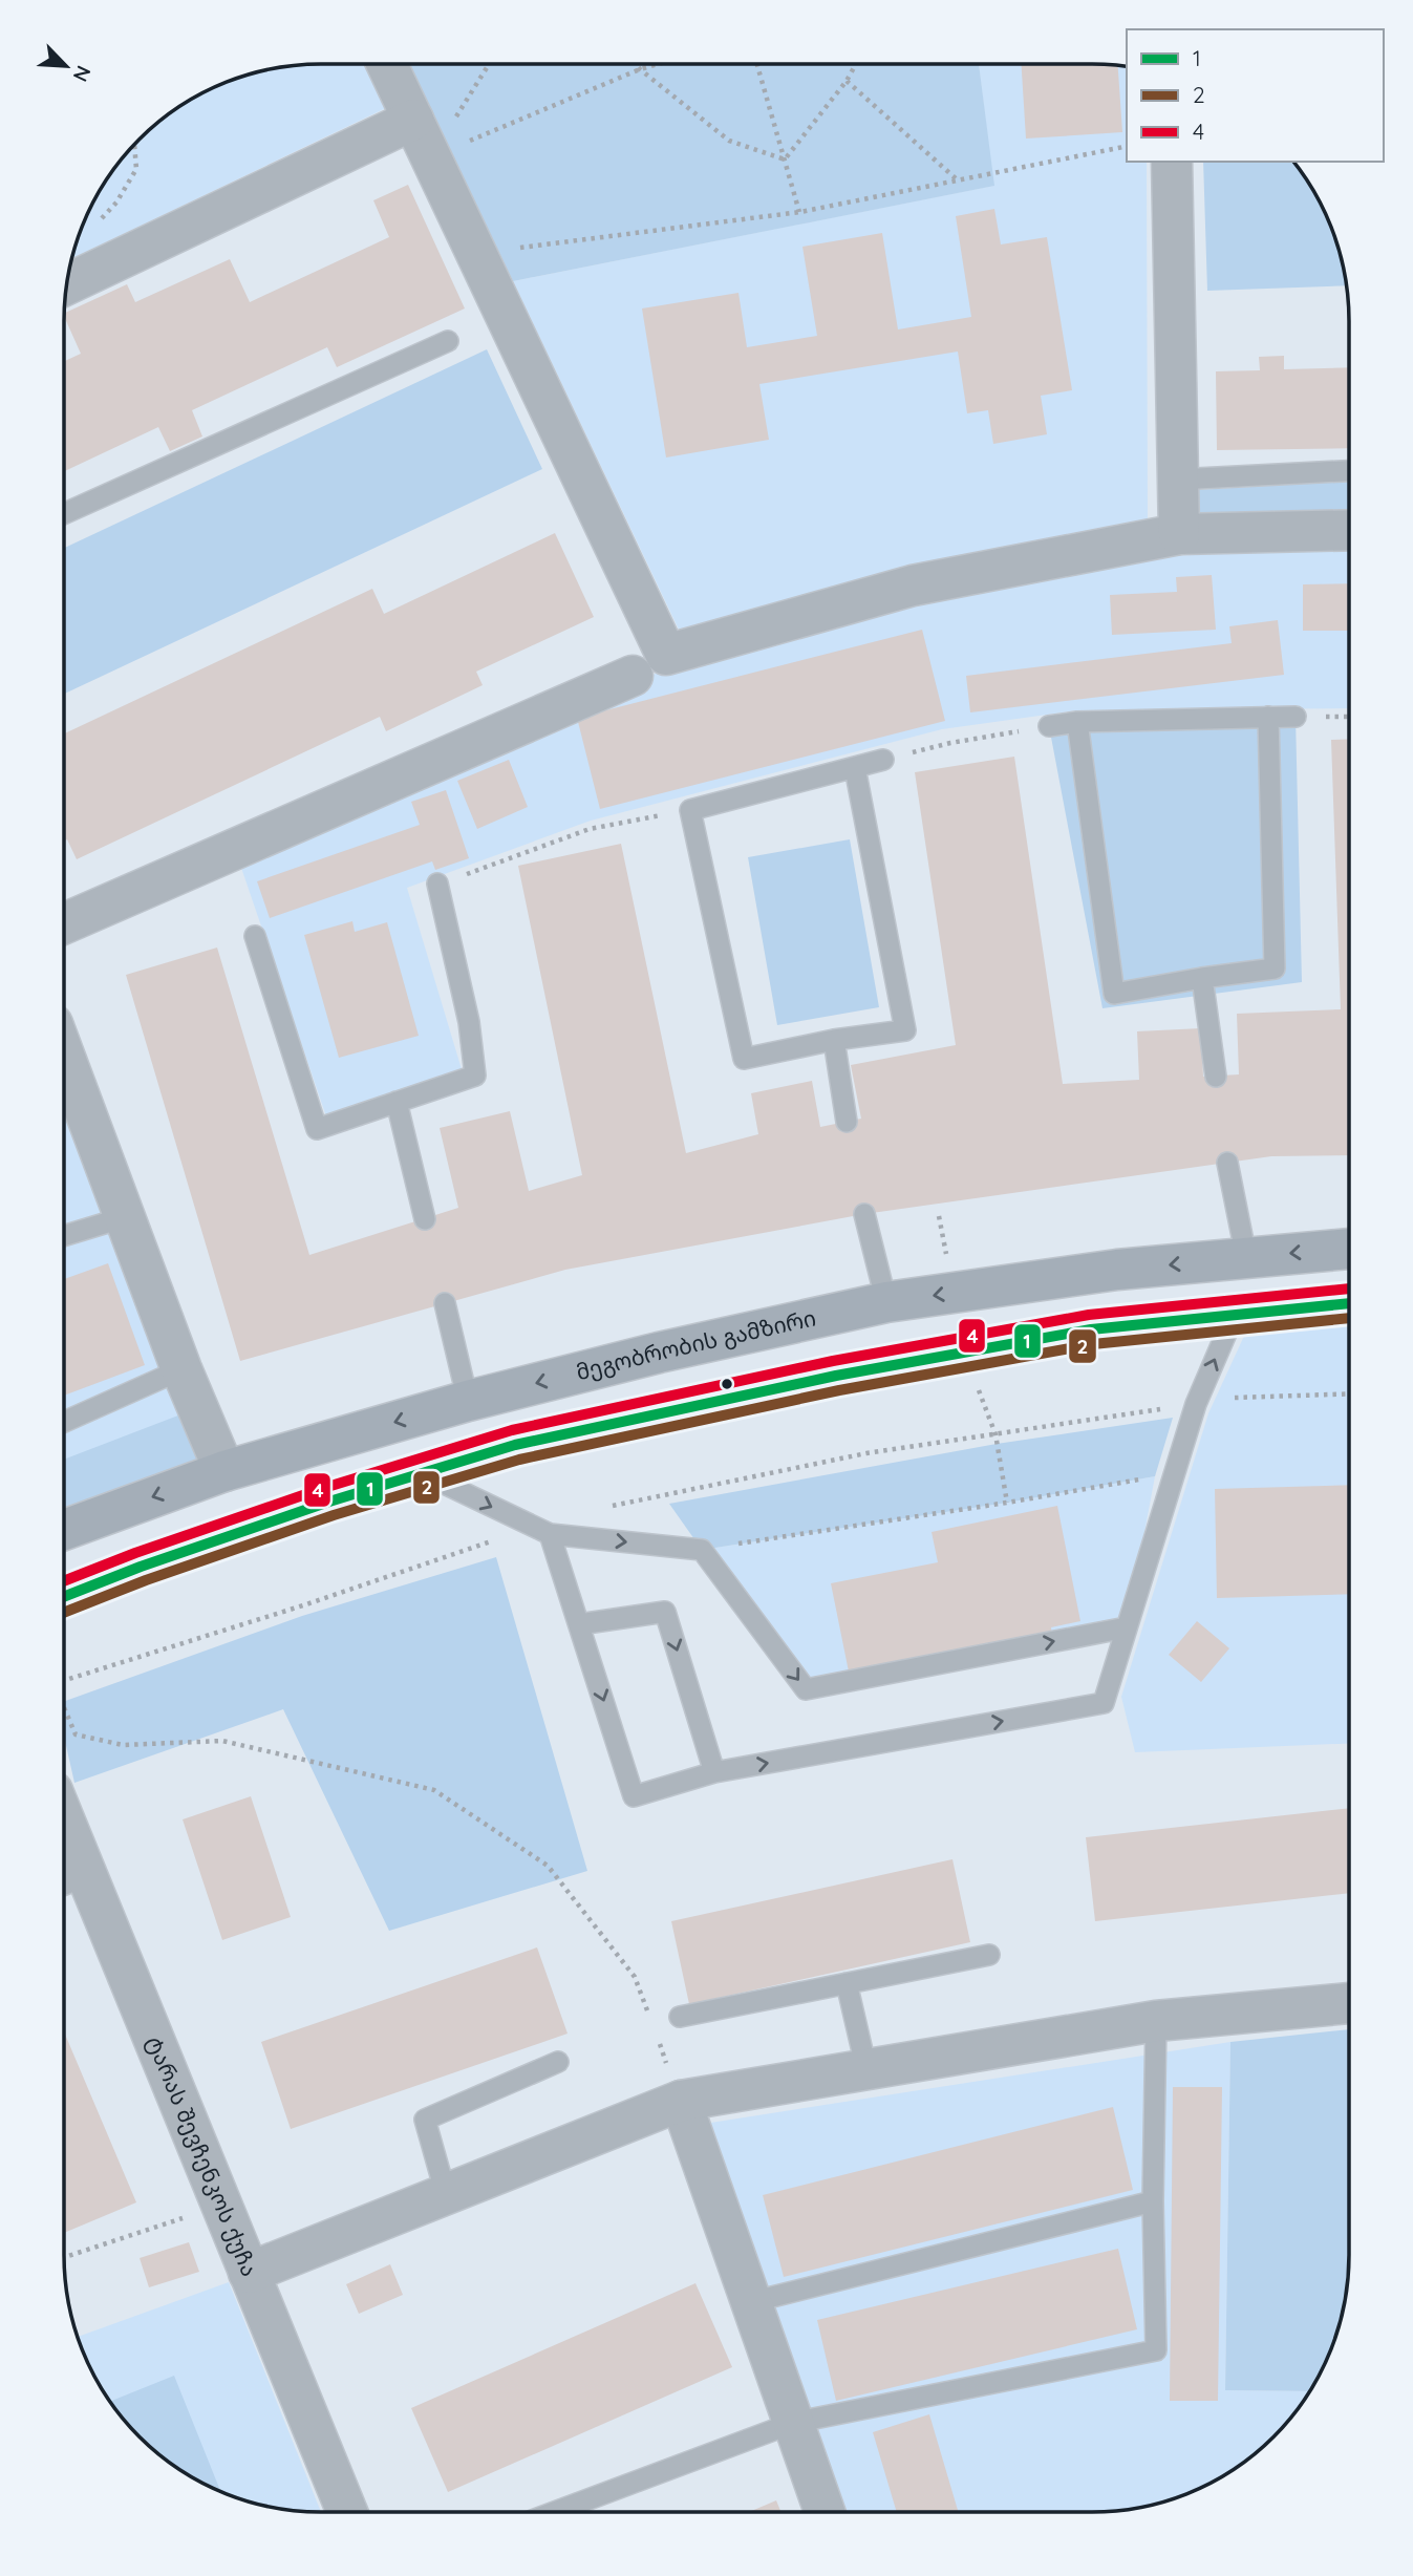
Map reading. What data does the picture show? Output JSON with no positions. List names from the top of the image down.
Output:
{
  "streets": {
    "main road": ["მეგობრობის გამზირი"],
    "street": ["ტარას შევჩენკოს ქუჩა"]
  },
  "lines": ["transit line 4", "transit line 1", "transit line 2"],
  "legend": ["1", "2", "4"],
  "north": "bottom right"
}
